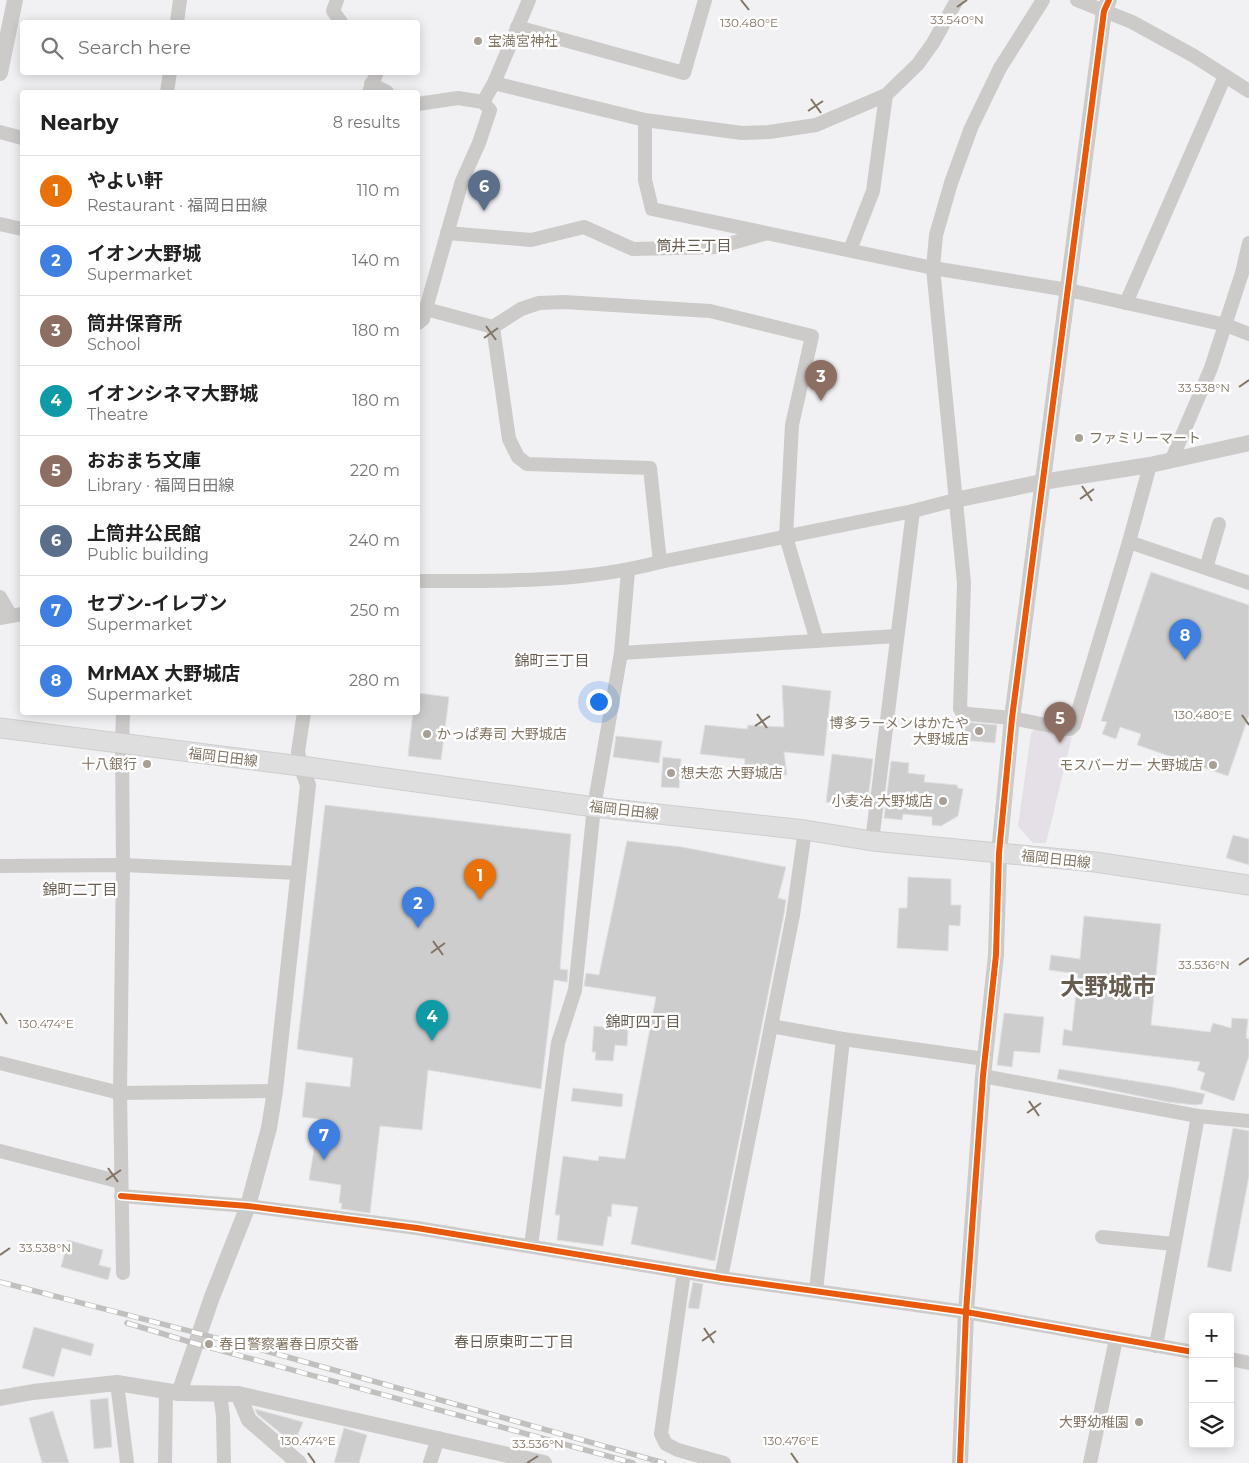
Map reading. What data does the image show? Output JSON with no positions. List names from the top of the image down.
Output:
{
  "streets": {
    "main road": ["福岡日田線"]
  },
  "districts": [
    "筒井三丁目",
    "錦町三丁目",
    "錦町二丁目",
    "大野城市",
    "錦町四丁目",
    "春日原東町二丁目"
  ],
  "places": [
    "宝満宮神社",
    "ファミリーマート",
    "博多ラーメンはかたや 大野城店",
    "かっぱ寿司 大野城店",
    "十八銀行",
    "モスバーガー 大野城店",
    "想夫恋 大野城店",
    "小麦冶 大野城店",
    "春日警察署春日原交番",
    "大野幼稚園"
  ],
  "page": {
    "search": "Search here",
    "heading": ["Nearby", "8 results"],
    "list": [
      {
        "mark": "1",
        "name": "やよい軒",
        "note": "Restaurant · 福岡日田線",
        "value": "110 m"
      },
      {
        "mark": "2",
        "name": "イオン大野城",
        "note": "Supermarket",
        "value": "140 m"
      },
      {
        "mark": "3",
        "name": "筒井保育所",
        "note": "School",
        "value": "180 m"
      },
      {
        "mark": "4",
        "name": "イオンシネマ大野城",
        "note": "Theatre",
        "value": "180 m"
      },
      {
        "mark": "5",
        "name": "おおまち文庫",
        "note": "Library · 福岡日田線",
        "value": "220 m"
      },
      {
        "mark": "6",
        "name": "上筒井公民館",
        "note": "Public building",
        "value": "240 m"
      },
      {
        "mark": "7",
        "name": "セブン-イレブン",
        "note": "Supermarket",
        "value": "250 m"
      },
      {
        "mark": "8",
        "name": "MrMAX 大野城店",
        "note": "Supermarket",
        "value": "280 m"
      }
    ],
    "pins": [
      "6",
      "3",
      "8",
      "5",
      "1",
      "2",
      "4",
      "7"
    ],
    "map_buttons": ["+", "−"]
  },
  "coordinates": [
    "33.540°N",
    "130.480°E",
    "33.538°N",
    "33.536°N",
    "130.474°E",
    "130.476°E"
  ]
}
